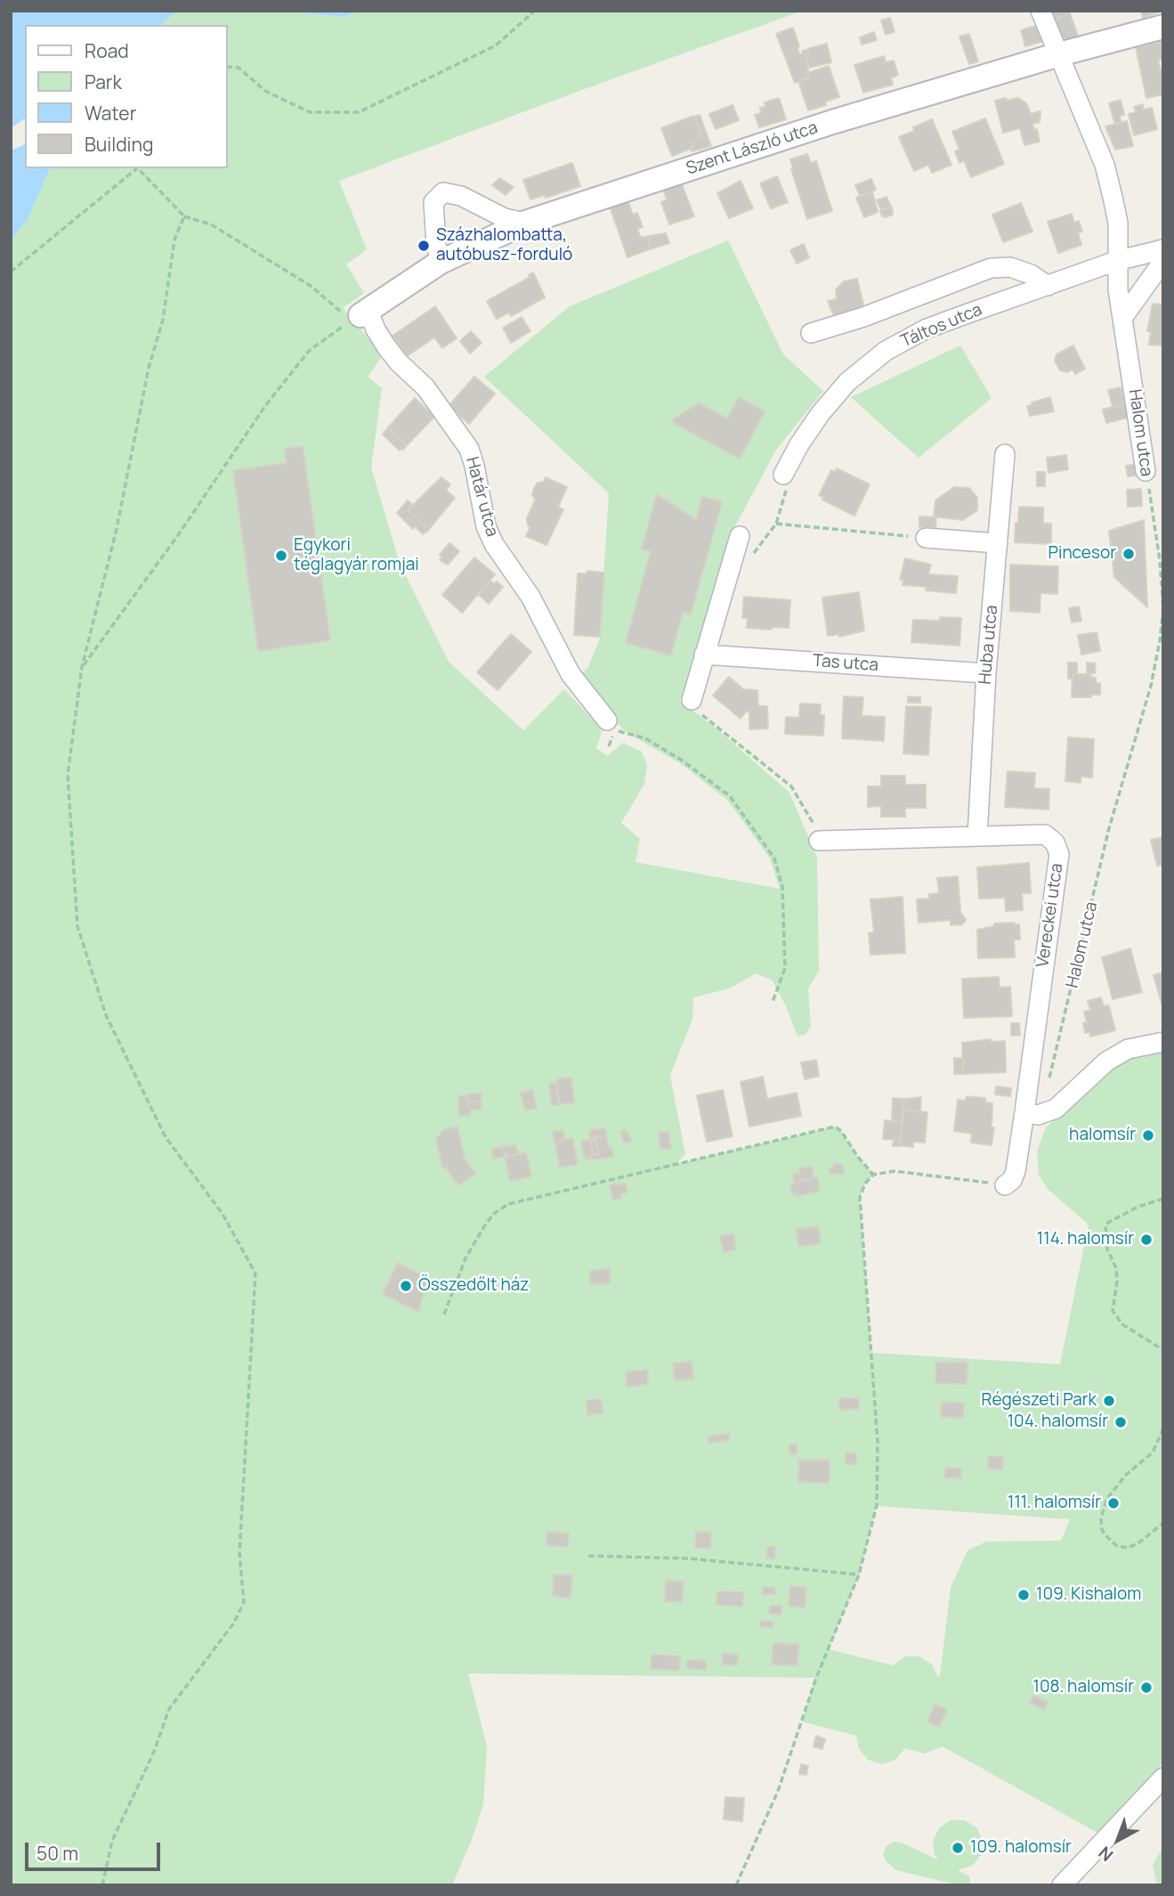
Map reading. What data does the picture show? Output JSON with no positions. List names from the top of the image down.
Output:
{
  "streets": {
    "street": [
      "Szent László utca",
      "Táltos utca",
      "Halom utca",
      "Határ utca",
      "Huba utca",
      "Tas utca",
      "Vereckei utca"
    ]
  },
  "crossings": [
    ["Szent László utca", "Halom utca"],
    ["Szent László utca", "Határ utca"],
    ["Táltos utca", "Halom utca"],
    ["Huba utca", "Tas utca"],
    ["Huba utca", "Vereckei utca"]
  ],
  "places": [
    "Százhalombatta, autóbusz-forduló",
    "Pincesor",
    "Egykori téglagyár romjai",
    "halomsír",
    "114. halomsír",
    "Összedőlt ház",
    "Régészeti Park",
    "104. halomsír",
    "111. halomsír",
    "109. Kishalom",
    "108. halomsír",
    "109. halomsír"
  ],
  "legend": [
    "Road",
    "Park",
    "Water",
    "Building"
  ],
  "scale_bar": "50 m",
  "north": "bottom left"
}
